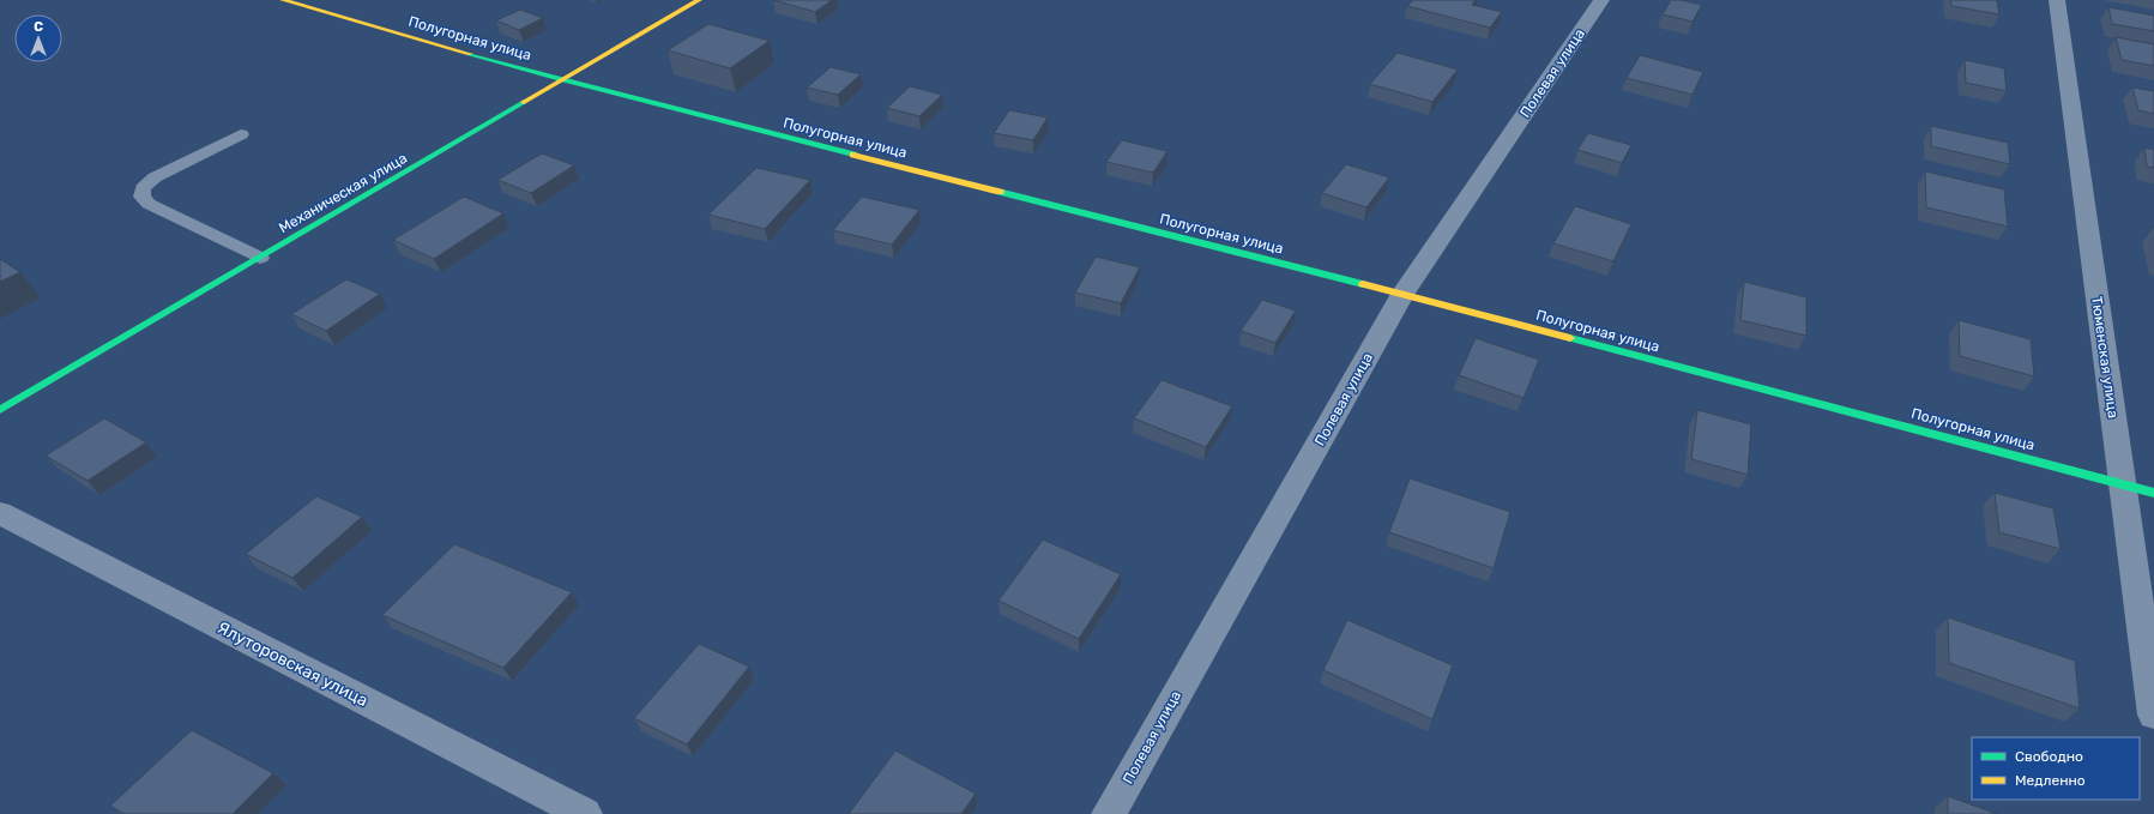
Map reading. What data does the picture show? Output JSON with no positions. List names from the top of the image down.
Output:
{
  "streets": {
    "street": [
      "Полугорная улица",
      "Полевая улица",
      "Механическая улица",
      "Тюменская улица",
      "Ялуторовская улица"
    ]
  },
  "crossings": [
    ["Полугорная улица", "Полевая улица"],
    ["Полугорная улица", "Механическая улица"],
    ["Полугорная улица", "Тюменская улица"]
  ],
  "legend": ["Свободно", "Медленно"],
  "north": "top"
}
